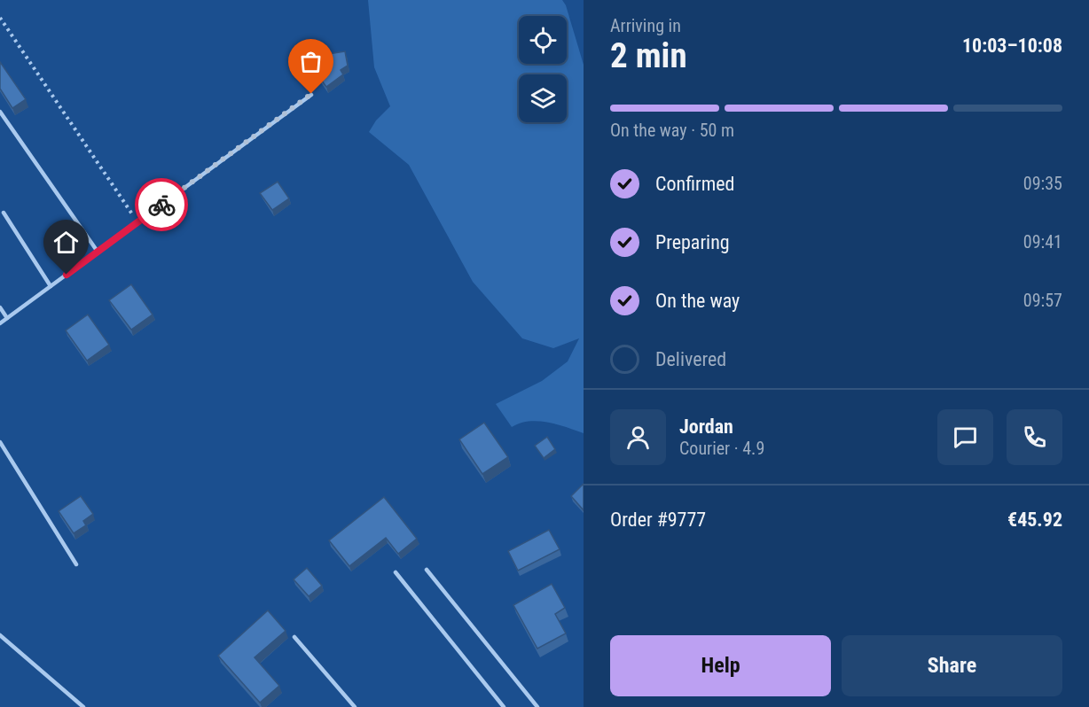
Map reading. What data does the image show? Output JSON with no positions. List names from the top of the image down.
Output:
{
  "page": {
    "heading": ["2 min", "Arriving in", "10:03–10:08"],
    "panel": [
      "Jordan",
      "Courier · 4.9",
      "Order #9777",
      "€45.92"
    ],
    "bar": "On the way · 50 m",
    "list": [
      ["Confirmed", "09:35"],
      ["Preparing", "09:41"],
      ["On the way", "09:57"],
      "Delivered"
    ],
    "buttons": ["Help", "Share"]
  }
}
